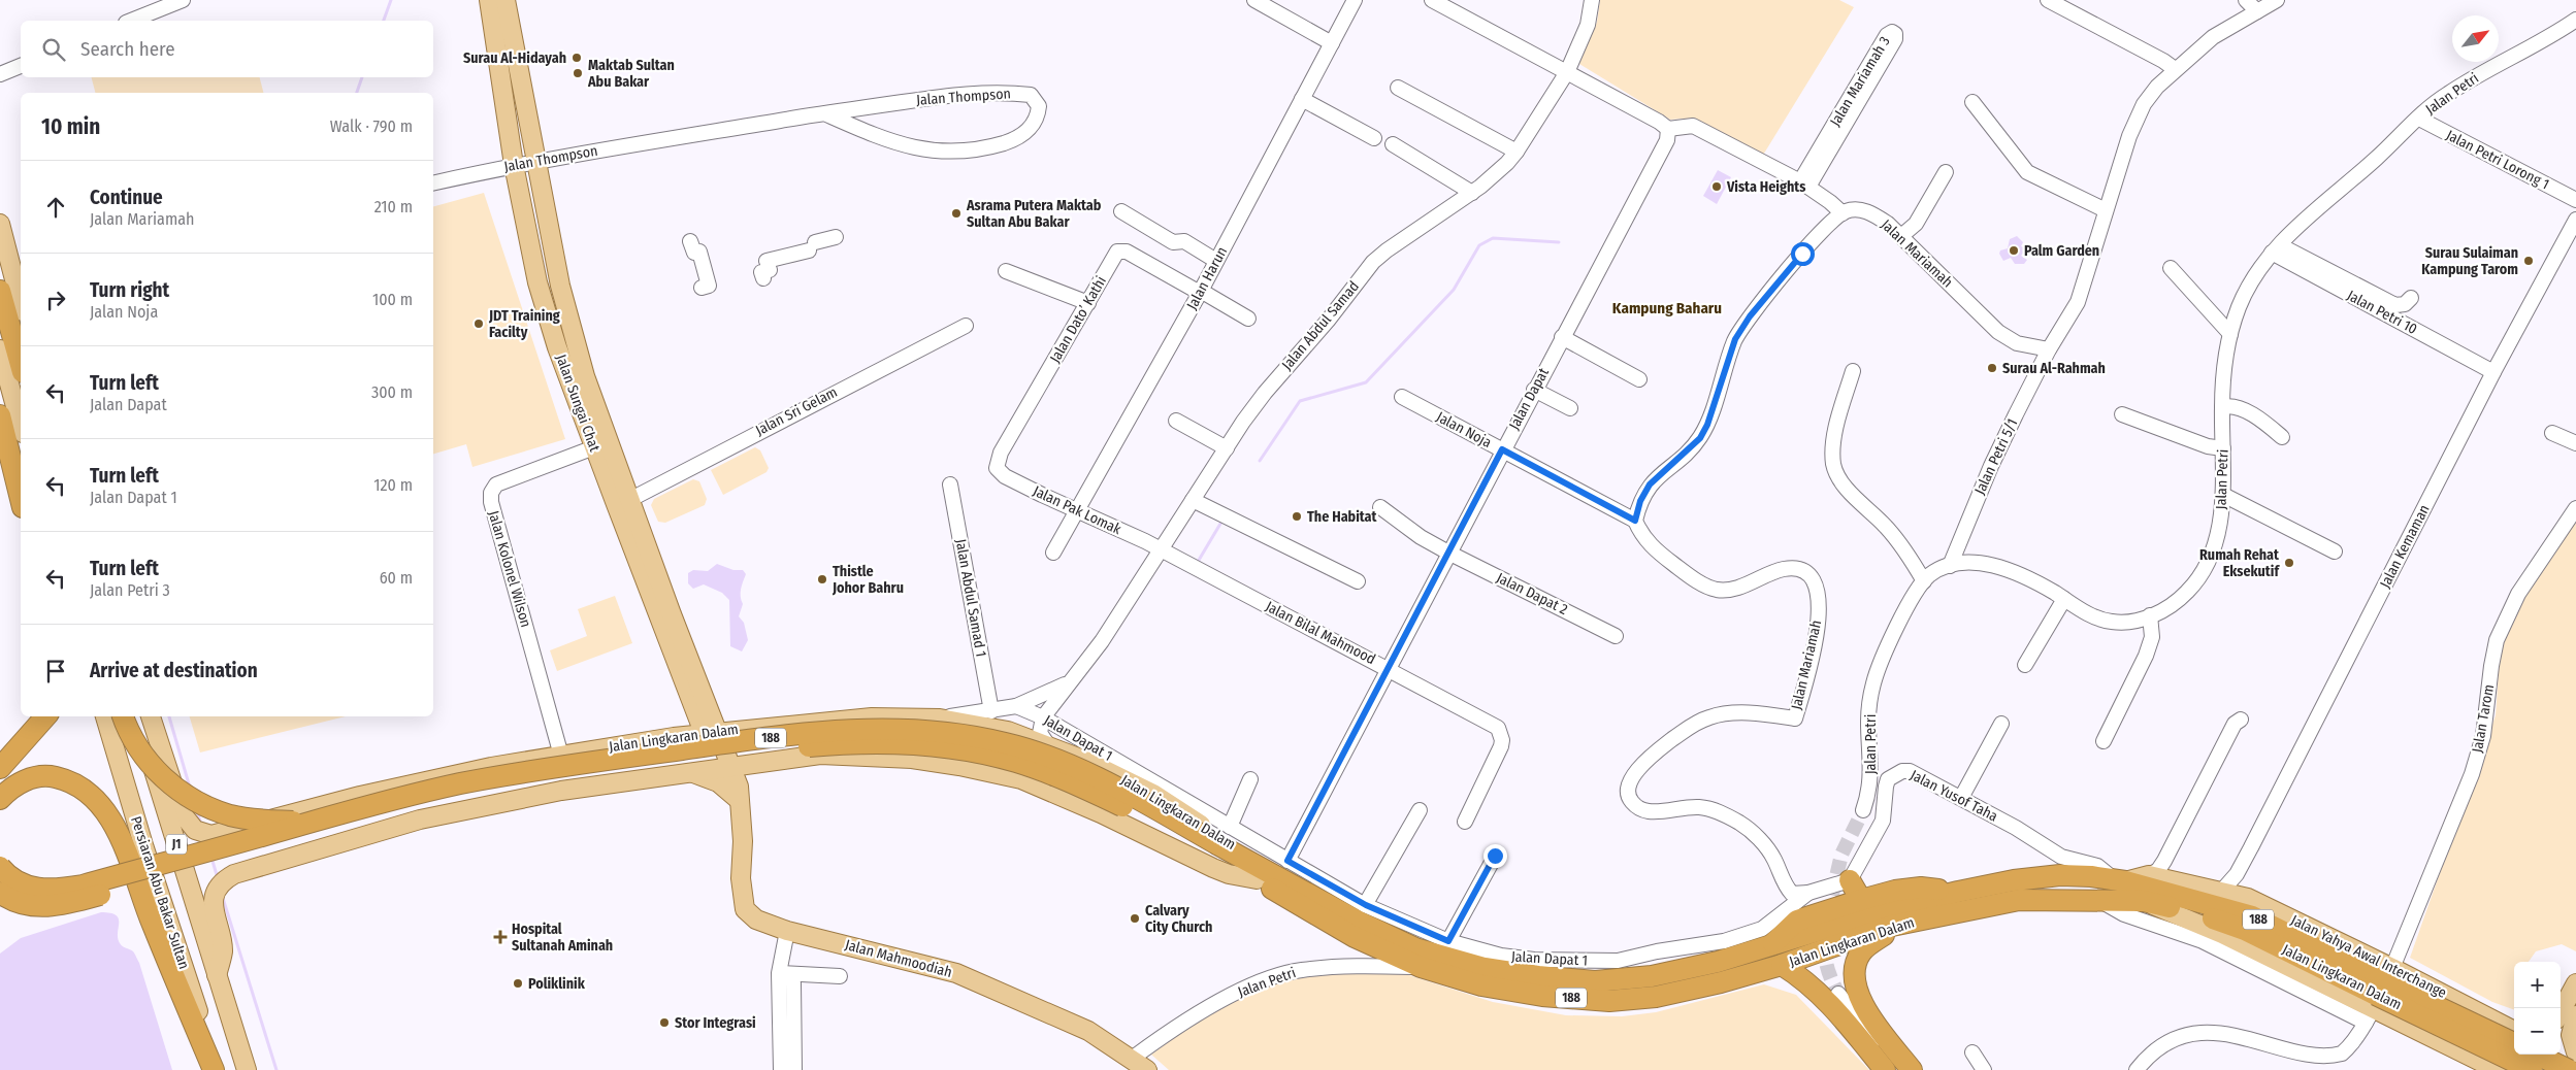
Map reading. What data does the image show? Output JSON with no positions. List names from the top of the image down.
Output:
{
  "streets": {
    "highway": ["Jalan Lingkaran Dalam", "188"],
    "main road": [
      "Jalan Sungai Chat",
      "J1",
      "Persiaran Abu Bakar Sultan",
      "Jalan Yahya Awal Interchange",
      "Jalan Mahmoodiah"
    ],
    "street": [
      "Jalan Mariamah 3",
      "Jalan Petri",
      "Jalan Thompson",
      "Jalan Petri Lorong 1",
      "Jalan Mariamah",
      "Jalan Harun",
      "Jalan Petri 10",
      "Jalan Dato’ Kathi",
      "Jalan Abdul Samad",
      "Jalan Dapat",
      "Jalan Sri Gelam",
      "Jalan Noja",
      "Jalan Petri 5/1",
      "Jalan Pak Lomak",
      "Jalan Kemaman",
      "Jalan Kolonel Wilson",
      "Jalan Dapat 2",
      "Jalan Abdul Samad 1",
      "Jalan Bilal Mahmood",
      "Jalan Tarom",
      "Jalan Dapat 1",
      "Jalan Yusof Taha"
    ]
  },
  "crossings": [
    ["Jalan Petri", "Jalan Petri Lorong 1"],
    ["Jalan Petri", "Jalan Petri 10"],
    ["Jalan Petri", "Jalan Petri 5/1"],
    ["Jalan Petri", "Jalan Lingkaran Dalam"],
    ["Jalan Petri", "Jalan Mahmoodiah"],
    ["Jalan Thompson", "Jalan Sungai Chat"],
    ["Jalan Mariamah", "Jalan Noja"],
    ["Jalan Mariamah", "Jalan Petri 5/1"],
    ["Jalan Mariamah", "Jalan Dapat 1"],
    ["Jalan Harun", "Jalan Dato’ Kathi"],
    ["Jalan Harun", "Jalan Pak Lomak"],
    ["Jalan Petri 10", "Jalan Kemaman"],
    ["Jalan Dato’ Kathi", "Jalan Pak Lomak"],
    ["Jalan Abdul Samad", "Jalan Pak Lomak"],
    ["Jalan Abdul Samad", "Jalan Abdul Samad 1"],
    ["Jalan Abdul Samad", "Jalan Bilal Mahmood"],
    ["Jalan Abdul Samad", "Jalan Lingkaran Dalam"],
    ["Jalan Abdul Samad", "Jalan Dapat 1"],
    ["Jalan Dapat", "Jalan Noja"],
    ["Jalan Dapat", "Jalan Dapat 2"],
    ["Jalan Dapat", "Jalan Bilal Mahmood"],
    ["Jalan Dapat", "Jalan Dapat 1"],
    ["Jalan Sungai Chat", "Jalan Sri Gelam"],
    ["Jalan Sungai Chat", "Jalan Kolonel Wilson"],
    ["Jalan Sungai Chat", "Jalan Lingkaran Dalam"],
    ["Jalan Sungai Chat", "Jalan Mahmoodiah"],
    ["Jalan Pak Lomak", "Jalan Bilal Mahmood"],
    ["Jalan Kemaman", "Jalan Yahya Awal Interchange"],
    ["Jalan Kolonel Wilson", "Jalan Lingkaran Dalam"],
    ["Jalan Tarom", "Jalan Lingkaran Dalam"],
    ["Jalan Tarom", "Jalan Yahya Awal Interchange"],
    ["Jalan Lingkaran Dalam", "Jalan Yusof Taha"],
    ["Jalan Lingkaran Dalam", "Persiaran Abu Bakar Sultan"],
    ["Jalan Lingkaran Dalam", "Jalan Yahya Awal Interchange"],
    ["Jalan Lingkaran Dalam", "Jalan Mahmoodiah"],
    ["Jalan Dapat 1", "Jalan Yusof Taha"],
    ["Jalan Yusof Taha", "Jalan Yahya Awal Interchange"]
  ],
  "districts": ["Kampung Baharu"],
  "places": {
    "other": [
      "Surau Al-Hidayah",
      "Maktab Sultan Abu Bakar",
      "Vista Heights",
      "Asrama Putera Maktab Sultan Abu Bakar",
      "Palm Garden",
      "Surau Sulaiman Kampung Tarom",
      "JDT Training Facilty",
      "Surau Al-Rahmah",
      "The Habitat",
      "Rumah Rehat Eksekutif",
      "Thistle Johor Bahru",
      "Calvary City Church",
      "Poliklinik",
      "Stor Integrasi"
    ],
    "health": ["Hospital Sultanah Aminah"]
  },
  "north": "top right",
  "page": {
    "search": "Search here",
    "heading": ["10 min", "Walk · 790 m"],
    "list": [
      ["Continue", "Jalan Mariamah", "210 m"],
      ["Turn right", "Jalan Noja", "100 m"],
      ["Turn left", "Jalan Dapat", "300 m"],
      ["Turn left", "Jalan Dapat 1", "120 m"],
      ["Turn left", "Jalan Petri 3", "60 m"],
      "Arrive at destination"
    ],
    "map_buttons": ["+", "−"]
  }
}
